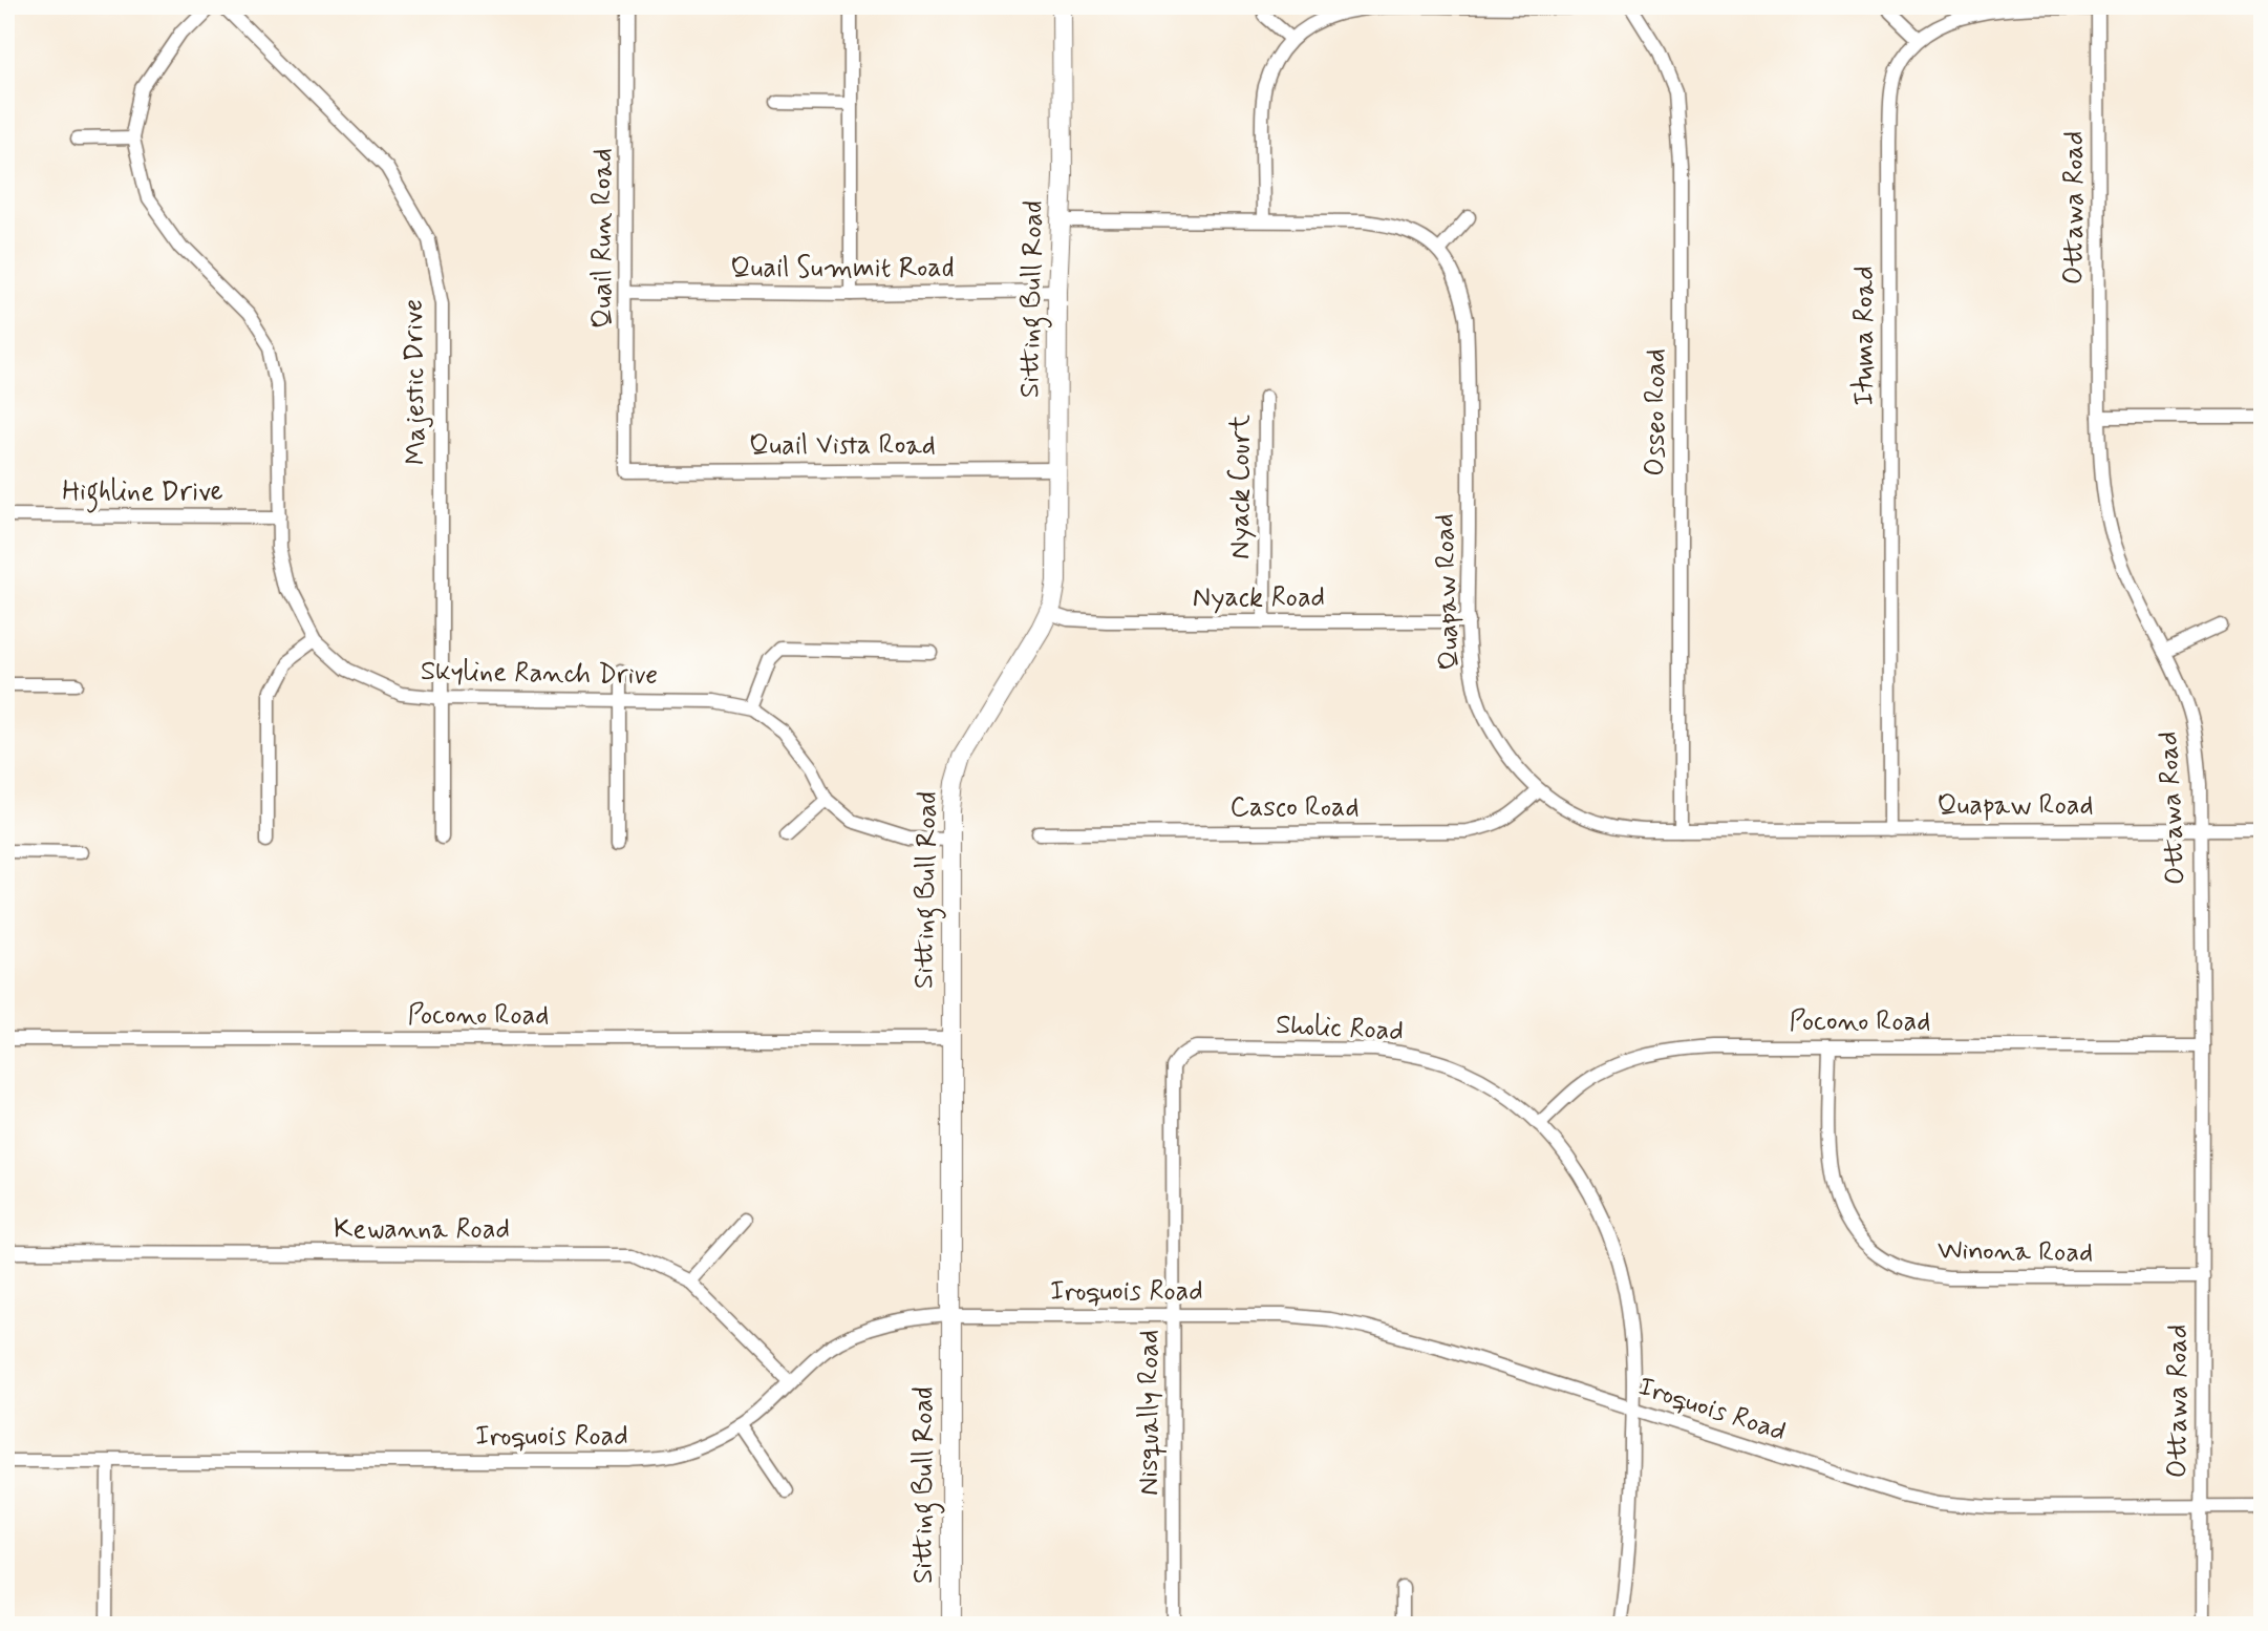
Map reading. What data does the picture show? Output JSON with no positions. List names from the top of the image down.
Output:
{
  "streets": {
    "street": [
      "Ottawa Road",
      "Quail Run Road",
      "Quail Summit Road",
      "Sitting Bull Road",
      "Ituma Road",
      "Majestic Drive",
      "Osseo Road",
      "Quail Vista Road",
      "Nyack Court",
      "Highline Drive",
      "Quapaw Road",
      "Nyack Road",
      "Skyline Ranch Drive",
      "Casco Road",
      "Pocono Road",
      "Sholic Road",
      "Kewanna Road",
      "Winona Road",
      "Iroquois Road",
      "Nisqually Road"
    ]
  },
  "crossings": [
    ["Ottawa Road", "Ituma Road"],
    ["Ottawa Road", "Quapaw Road"],
    ["Ottawa Road", "Pocono Road"],
    ["Ottawa Road", "Winona Road"],
    ["Ottawa Road", "Iroquois Road"],
    ["Quail Run Road", "Quail Summit Road"],
    ["Quail Run Road", "Quail Vista Road"],
    ["Quail Summit Road", "Sitting Bull Road"],
    ["Sitting Bull Road", "Quail Vista Road"],
    ["Sitting Bull Road", "Quapaw Road"],
    ["Sitting Bull Road", "Nyack Road"],
    ["Sitting Bull Road", "Skyline Ranch Drive"],
    ["Sitting Bull Road", "Pocono Road"],
    ["Sitting Bull Road", "Iroquois Road"],
    ["Ituma Road", "Quapaw Road"],
    ["Majestic Drive", "Skyline Ranch Drive"],
    ["Osseo Road", "Quapaw Road"],
    ["Nyack Court", "Nyack Road"],
    ["Highline Drive", "Skyline Ranch Drive"],
    ["Quapaw Road", "Nyack Road"],
    ["Quapaw Road", "Casco Road"],
    ["Pocono Road", "Sholic Road"],
    ["Pocono Road", "Winona Road"],
    ["Sholic Road", "Iroquois Road"],
    ["Sholic Road", "Nisqually Road"],
    ["Kewanna Road", "Iroquois Road"],
    ["Iroquois Road", "Nisqually Road"]
  ]
}
